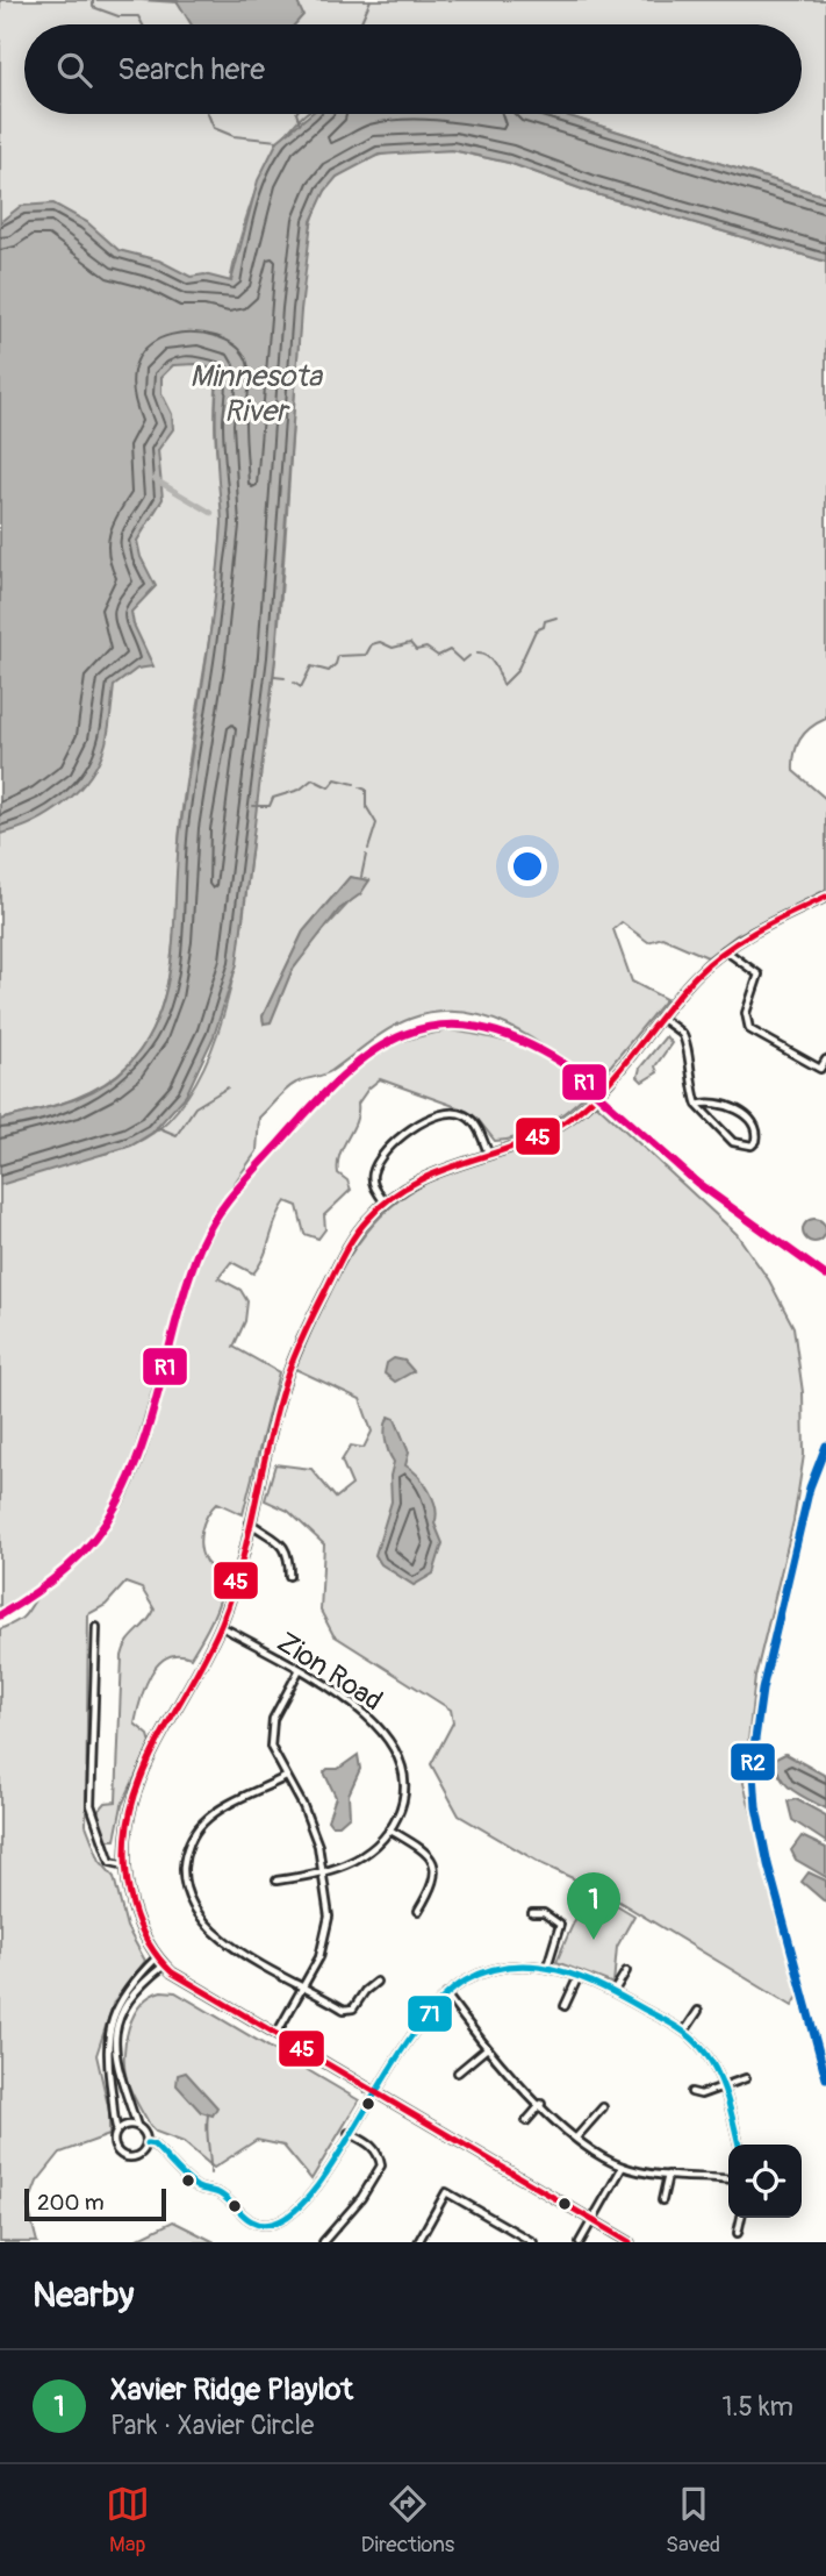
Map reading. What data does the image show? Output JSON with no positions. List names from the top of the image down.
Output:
{
  "streets": {
    "street": ["Zion Road"]
  },
  "water": ["Minnesota River"],
  "lines": [
    "transit line 45",
    "transit line R1",
    "transit line R2",
    "transit line 71"
  ],
  "scale_bar": "200 m",
  "page": {
    "search": "Search here",
    "pins": "1",
    "scale": "200 m",
    "heading": "Nearby",
    "list": [
      {
        "mark": "1",
        "name": "Xavier Ridge Playlot",
        "note": "Park · Xavier Circle",
        "value": "1.5 km"
      }
    ],
    "nav": ["Map", "Directions", "Saved"]
  }
}
